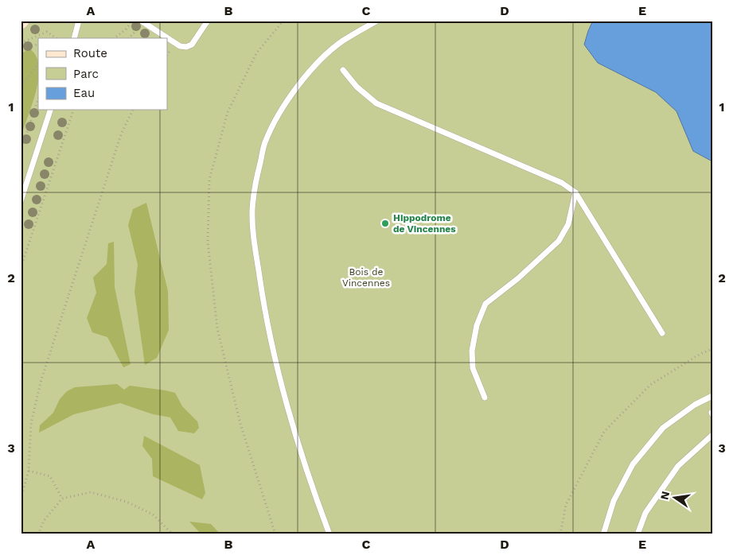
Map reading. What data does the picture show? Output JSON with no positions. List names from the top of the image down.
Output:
{
  "parks": ["Bois de Vincennes"],
  "places": ["Hippodrome de Vincennes"],
  "legend": ["Route", "Parc", "Eau"],
  "north": "left",
  "grid": {
    "columns": [
      "A",
      "B",
      "C",
      "D",
      "E"
    ],
    "rows": ["1", "2", "3"]
  }
}
